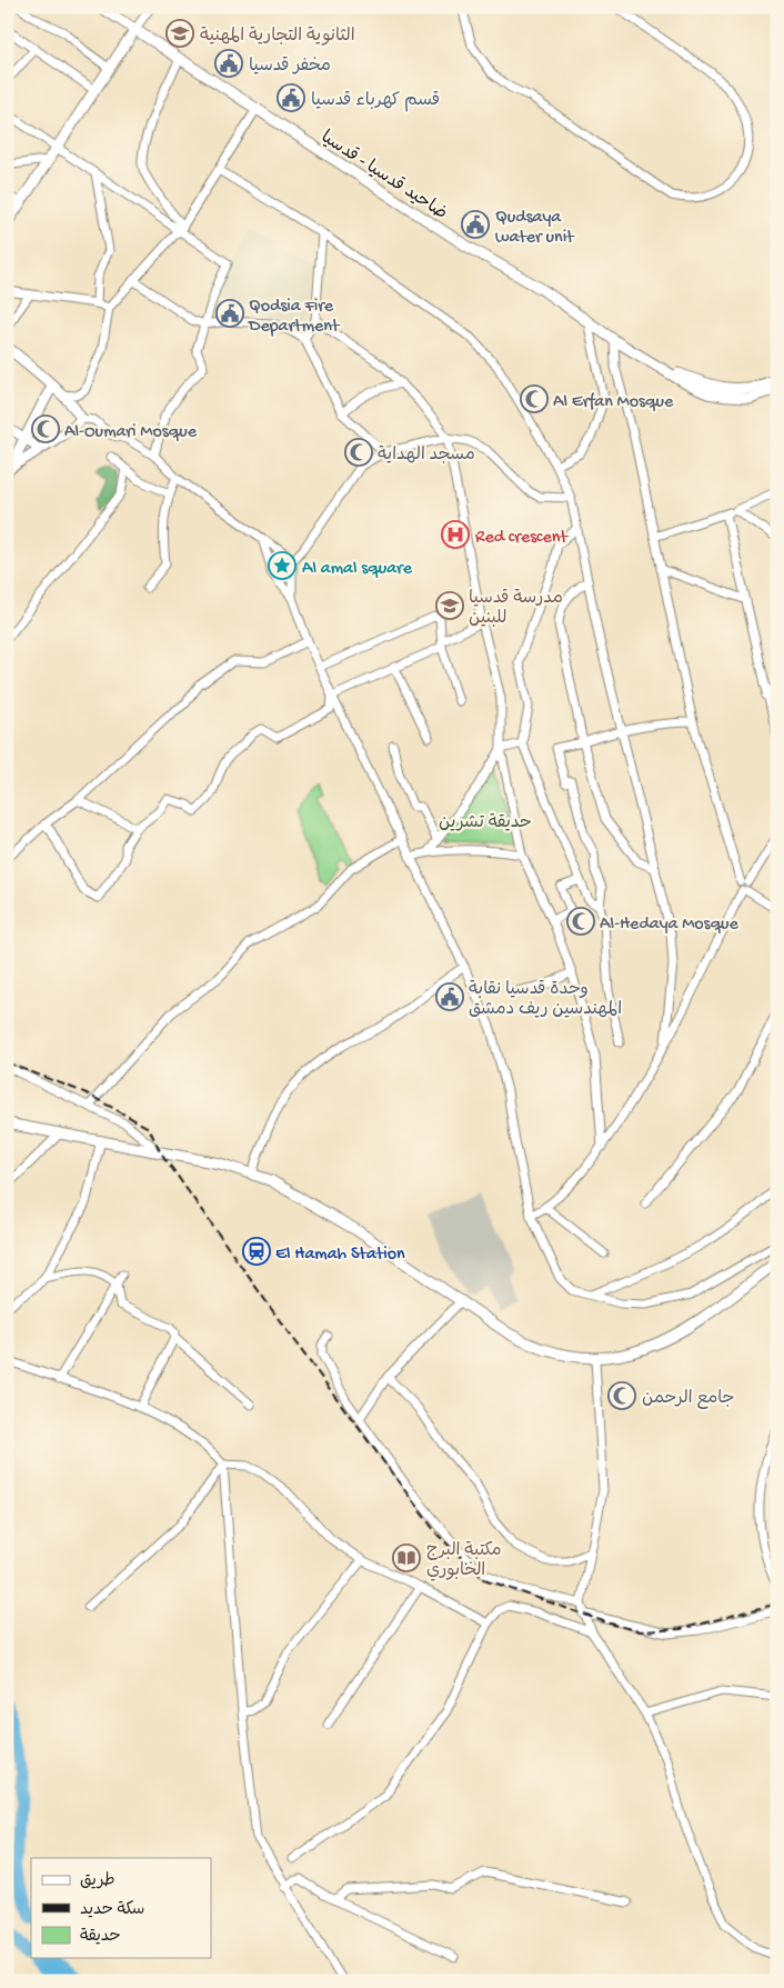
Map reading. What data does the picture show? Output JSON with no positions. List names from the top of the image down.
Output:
{
  "streets": {
    "main road": ["ضاحيد قدسيا - قدسيا"]
  },
  "parks": ["حديقة تشرين"],
  "places": {
    "school or university": ["الثانوية التجارية المهنية", "مدرسة قدسيا للبنين"],
    "public building": [
      "مخفر قدسيا",
      "قسم كهرباء قدسيا",
      "Qudsaya water unit",
      "Qodsia Fire Department",
      "وحدة قدسيا نقابة المهندسين ريف دمشق"
    ],
    "mosque": [
      "Al Erfan Mosque",
      "Al-Oumari Mosque",
      "مسجد الهداية",
      "Al-Hedaya Mosque",
      "جامع الرحمن"
    ],
    "hospital": ["Red crescent"],
    "place": ["Al amal square"],
    "station": ["El Hamah Station"],
    "library": ["مكتبة البرج الخابوري"]
  },
  "legend": ["طريق", "سكة حديد", "حديقة"]
}
